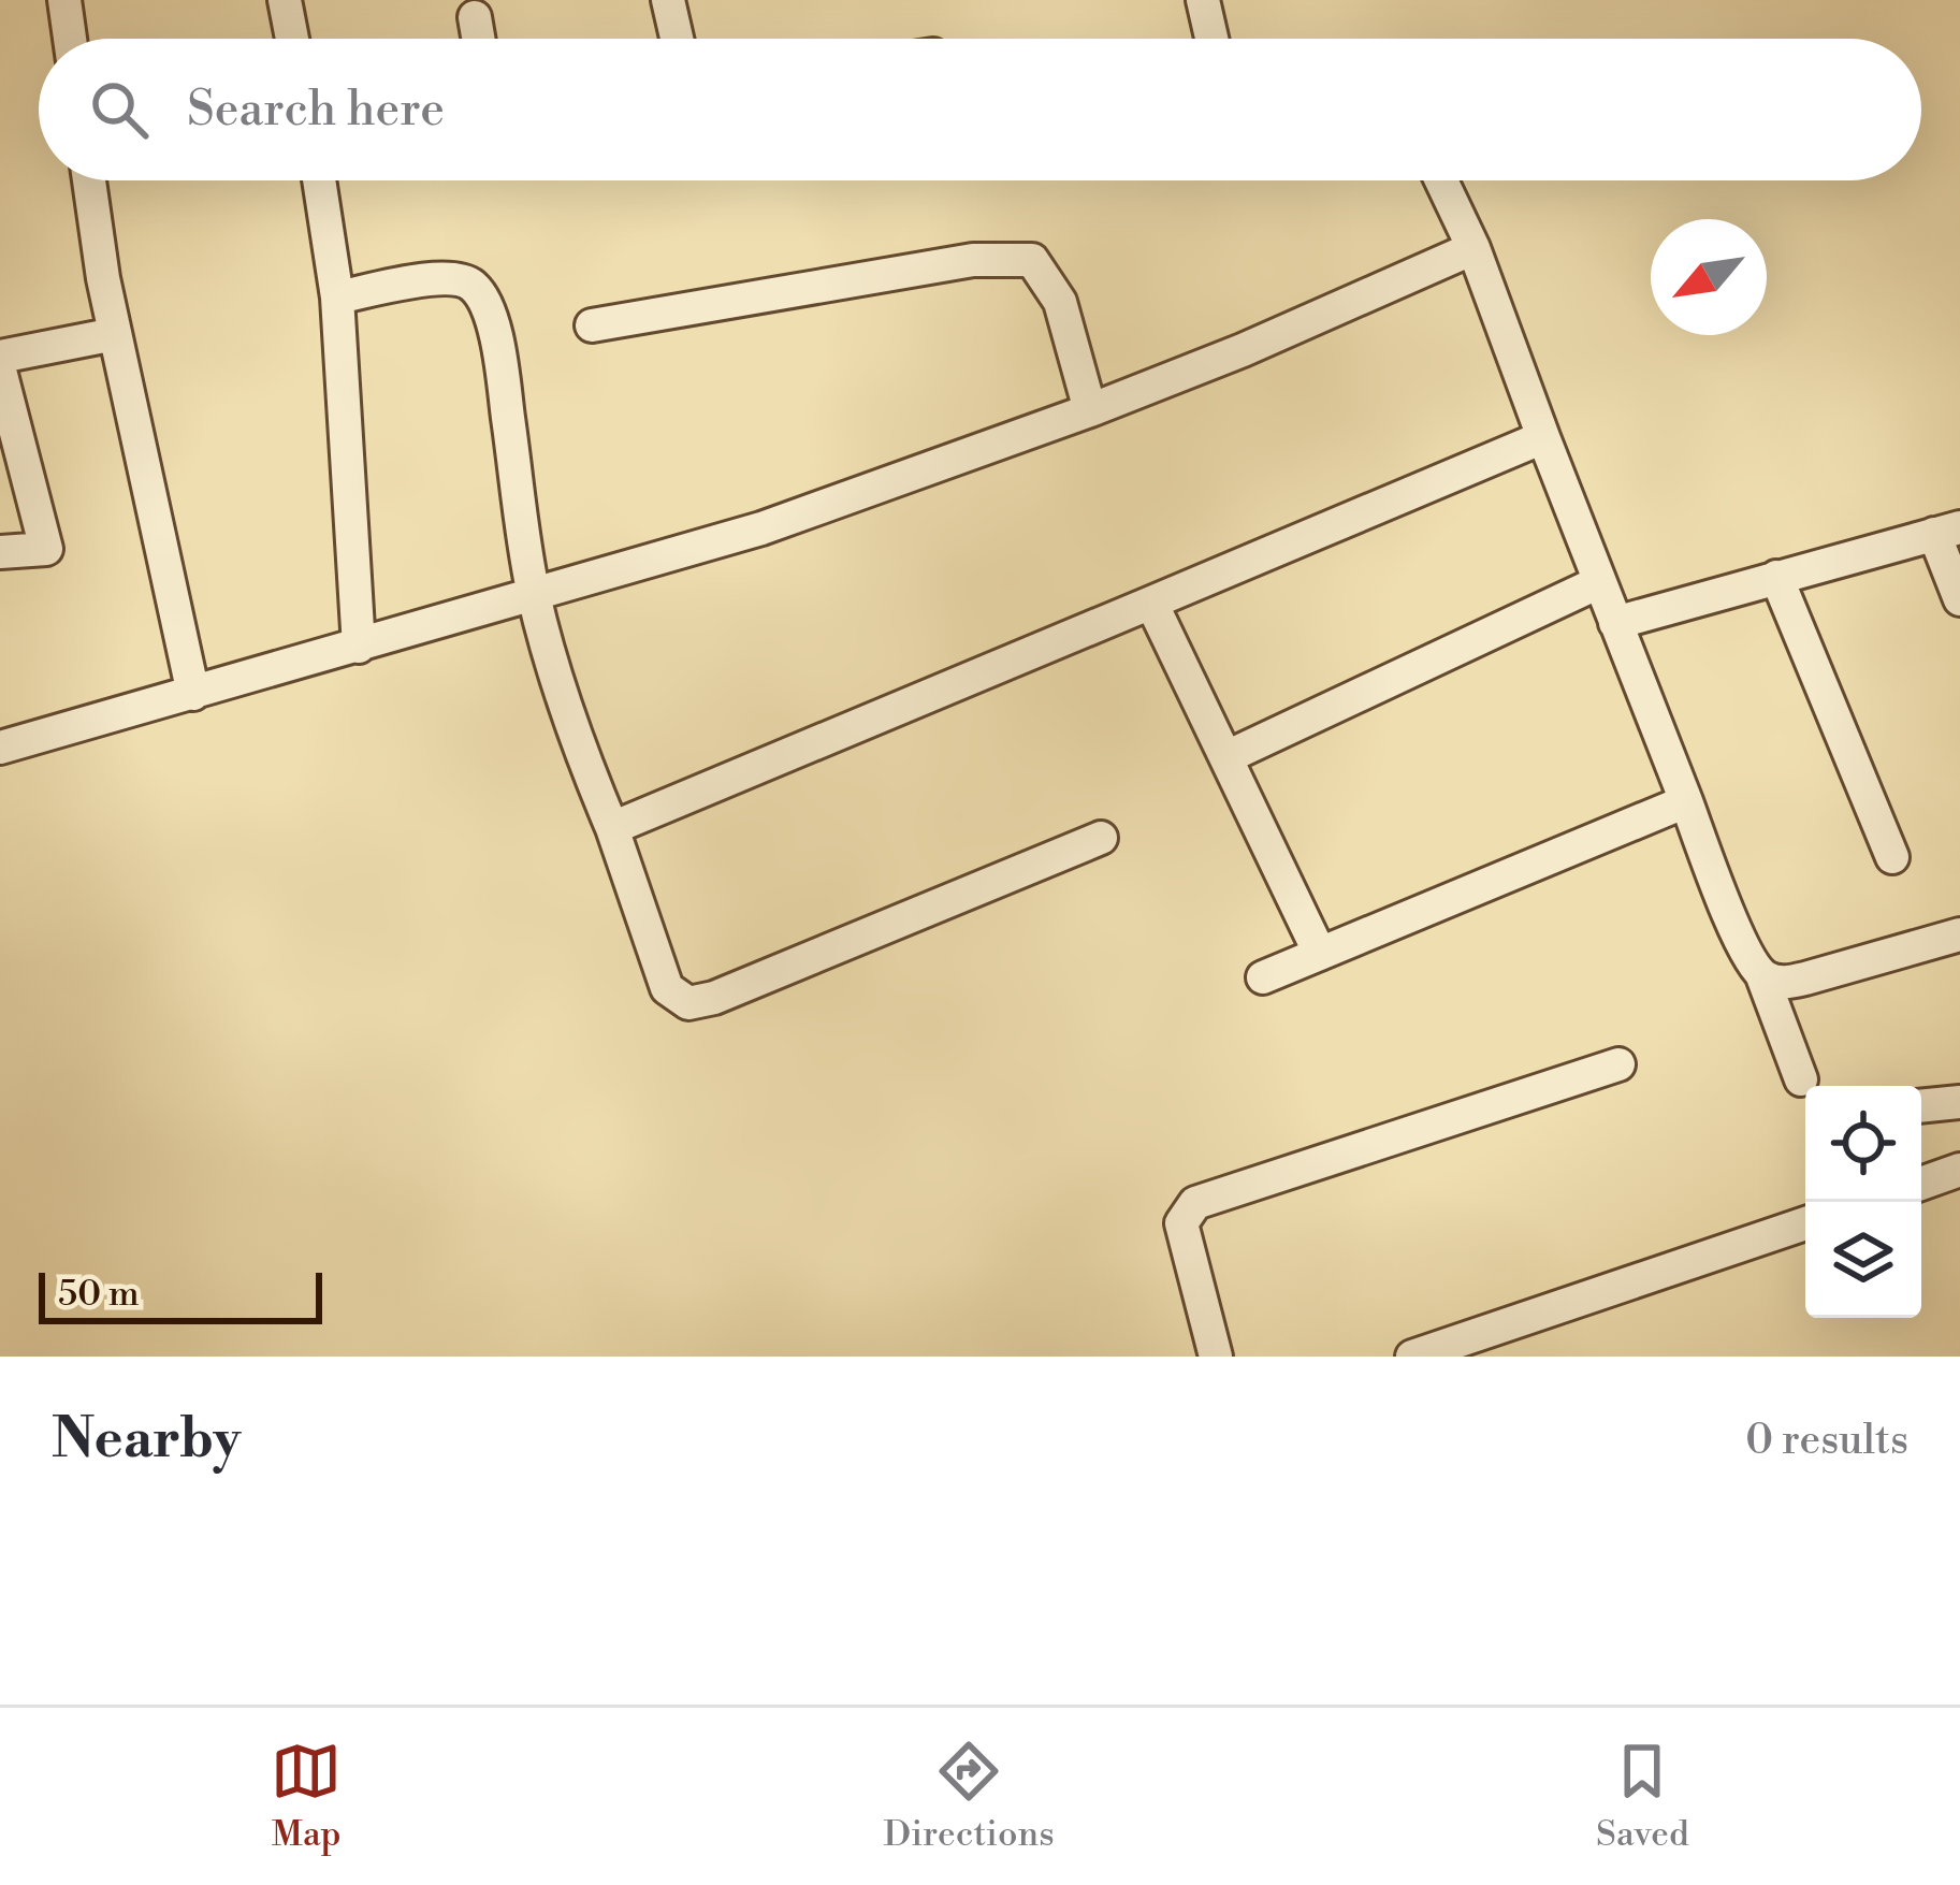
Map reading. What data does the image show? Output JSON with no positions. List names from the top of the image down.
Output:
{
  "scale_bar": "50 m",
  "north": "bottom left",
  "page": {
    "search": "Search here",
    "scale": "50 m",
    "heading": ["Nearby", "0 results"],
    "nav": ["Map", "Directions", "Saved"]
  }
}
